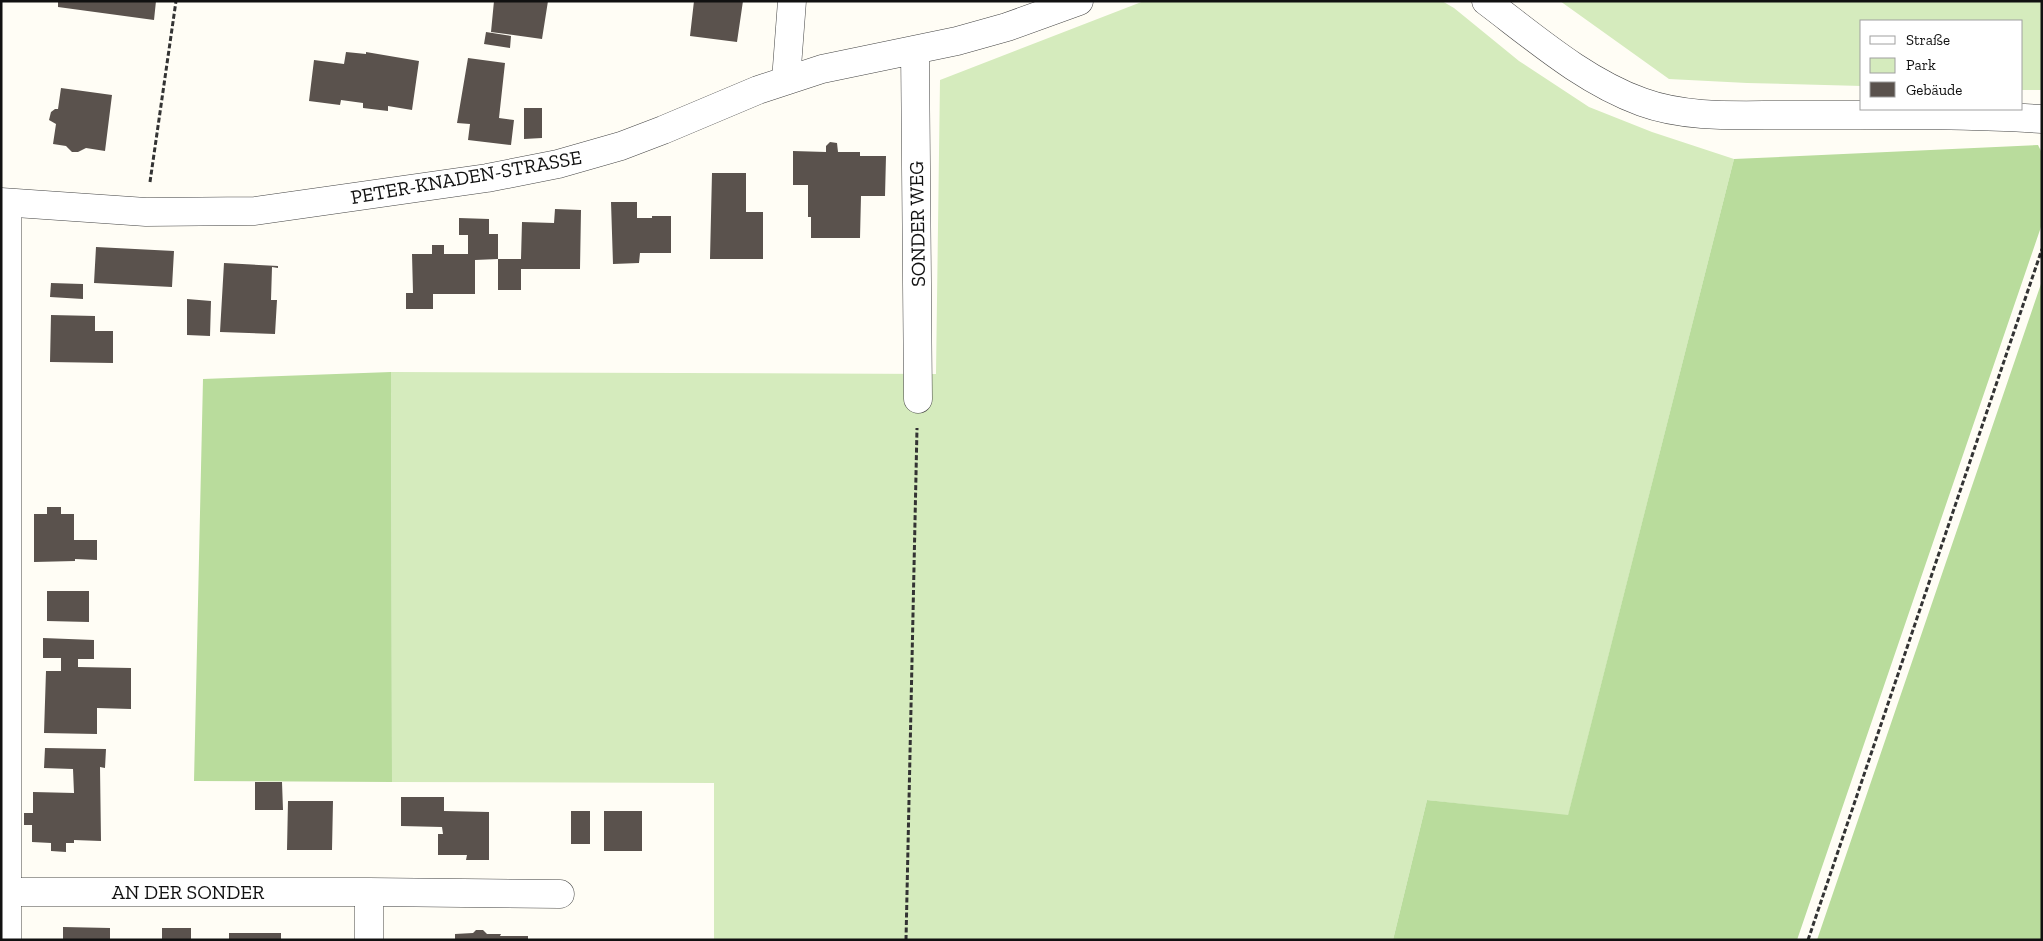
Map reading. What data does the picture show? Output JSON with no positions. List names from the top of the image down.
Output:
{
  "streets": {
    "street": ["PETER-KNADEN-STRASSE", "SONDER WEG", "AN DER SONDER"]
  },
  "crossings": [
    ["PETER-KNADEN-STRASSE", "SONDER WEG"]
  ],
  "legend": ["Straße", "Park", "Gebäude"]
}
